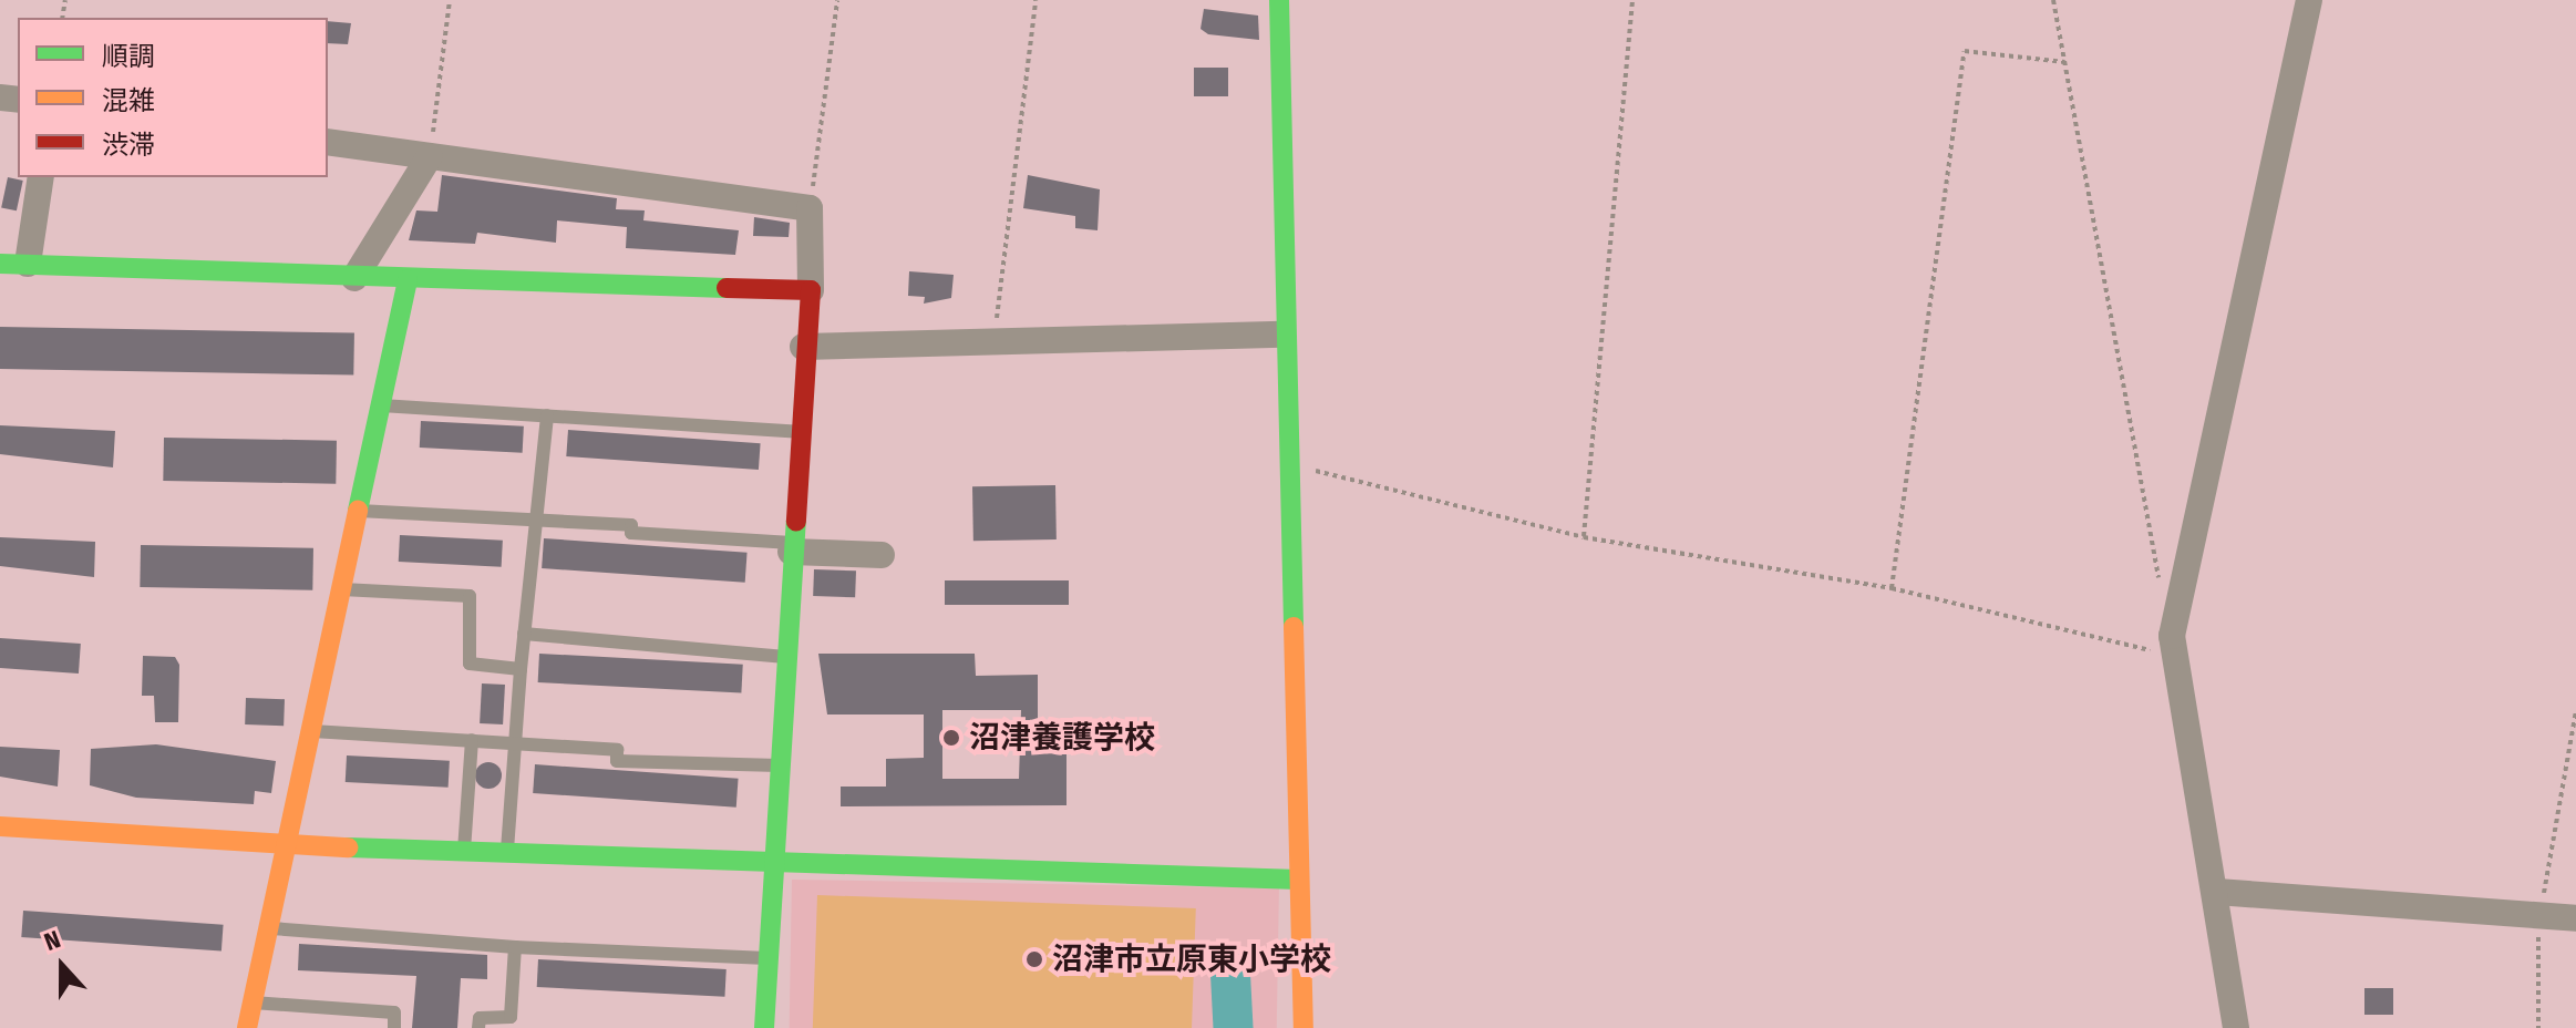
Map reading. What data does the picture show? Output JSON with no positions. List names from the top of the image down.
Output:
{
  "places": ["沼津養護学校", "沼津市立原東小学校"],
  "legend": ["順調", "混雑", "渋滞"],
  "north": "top"
}
